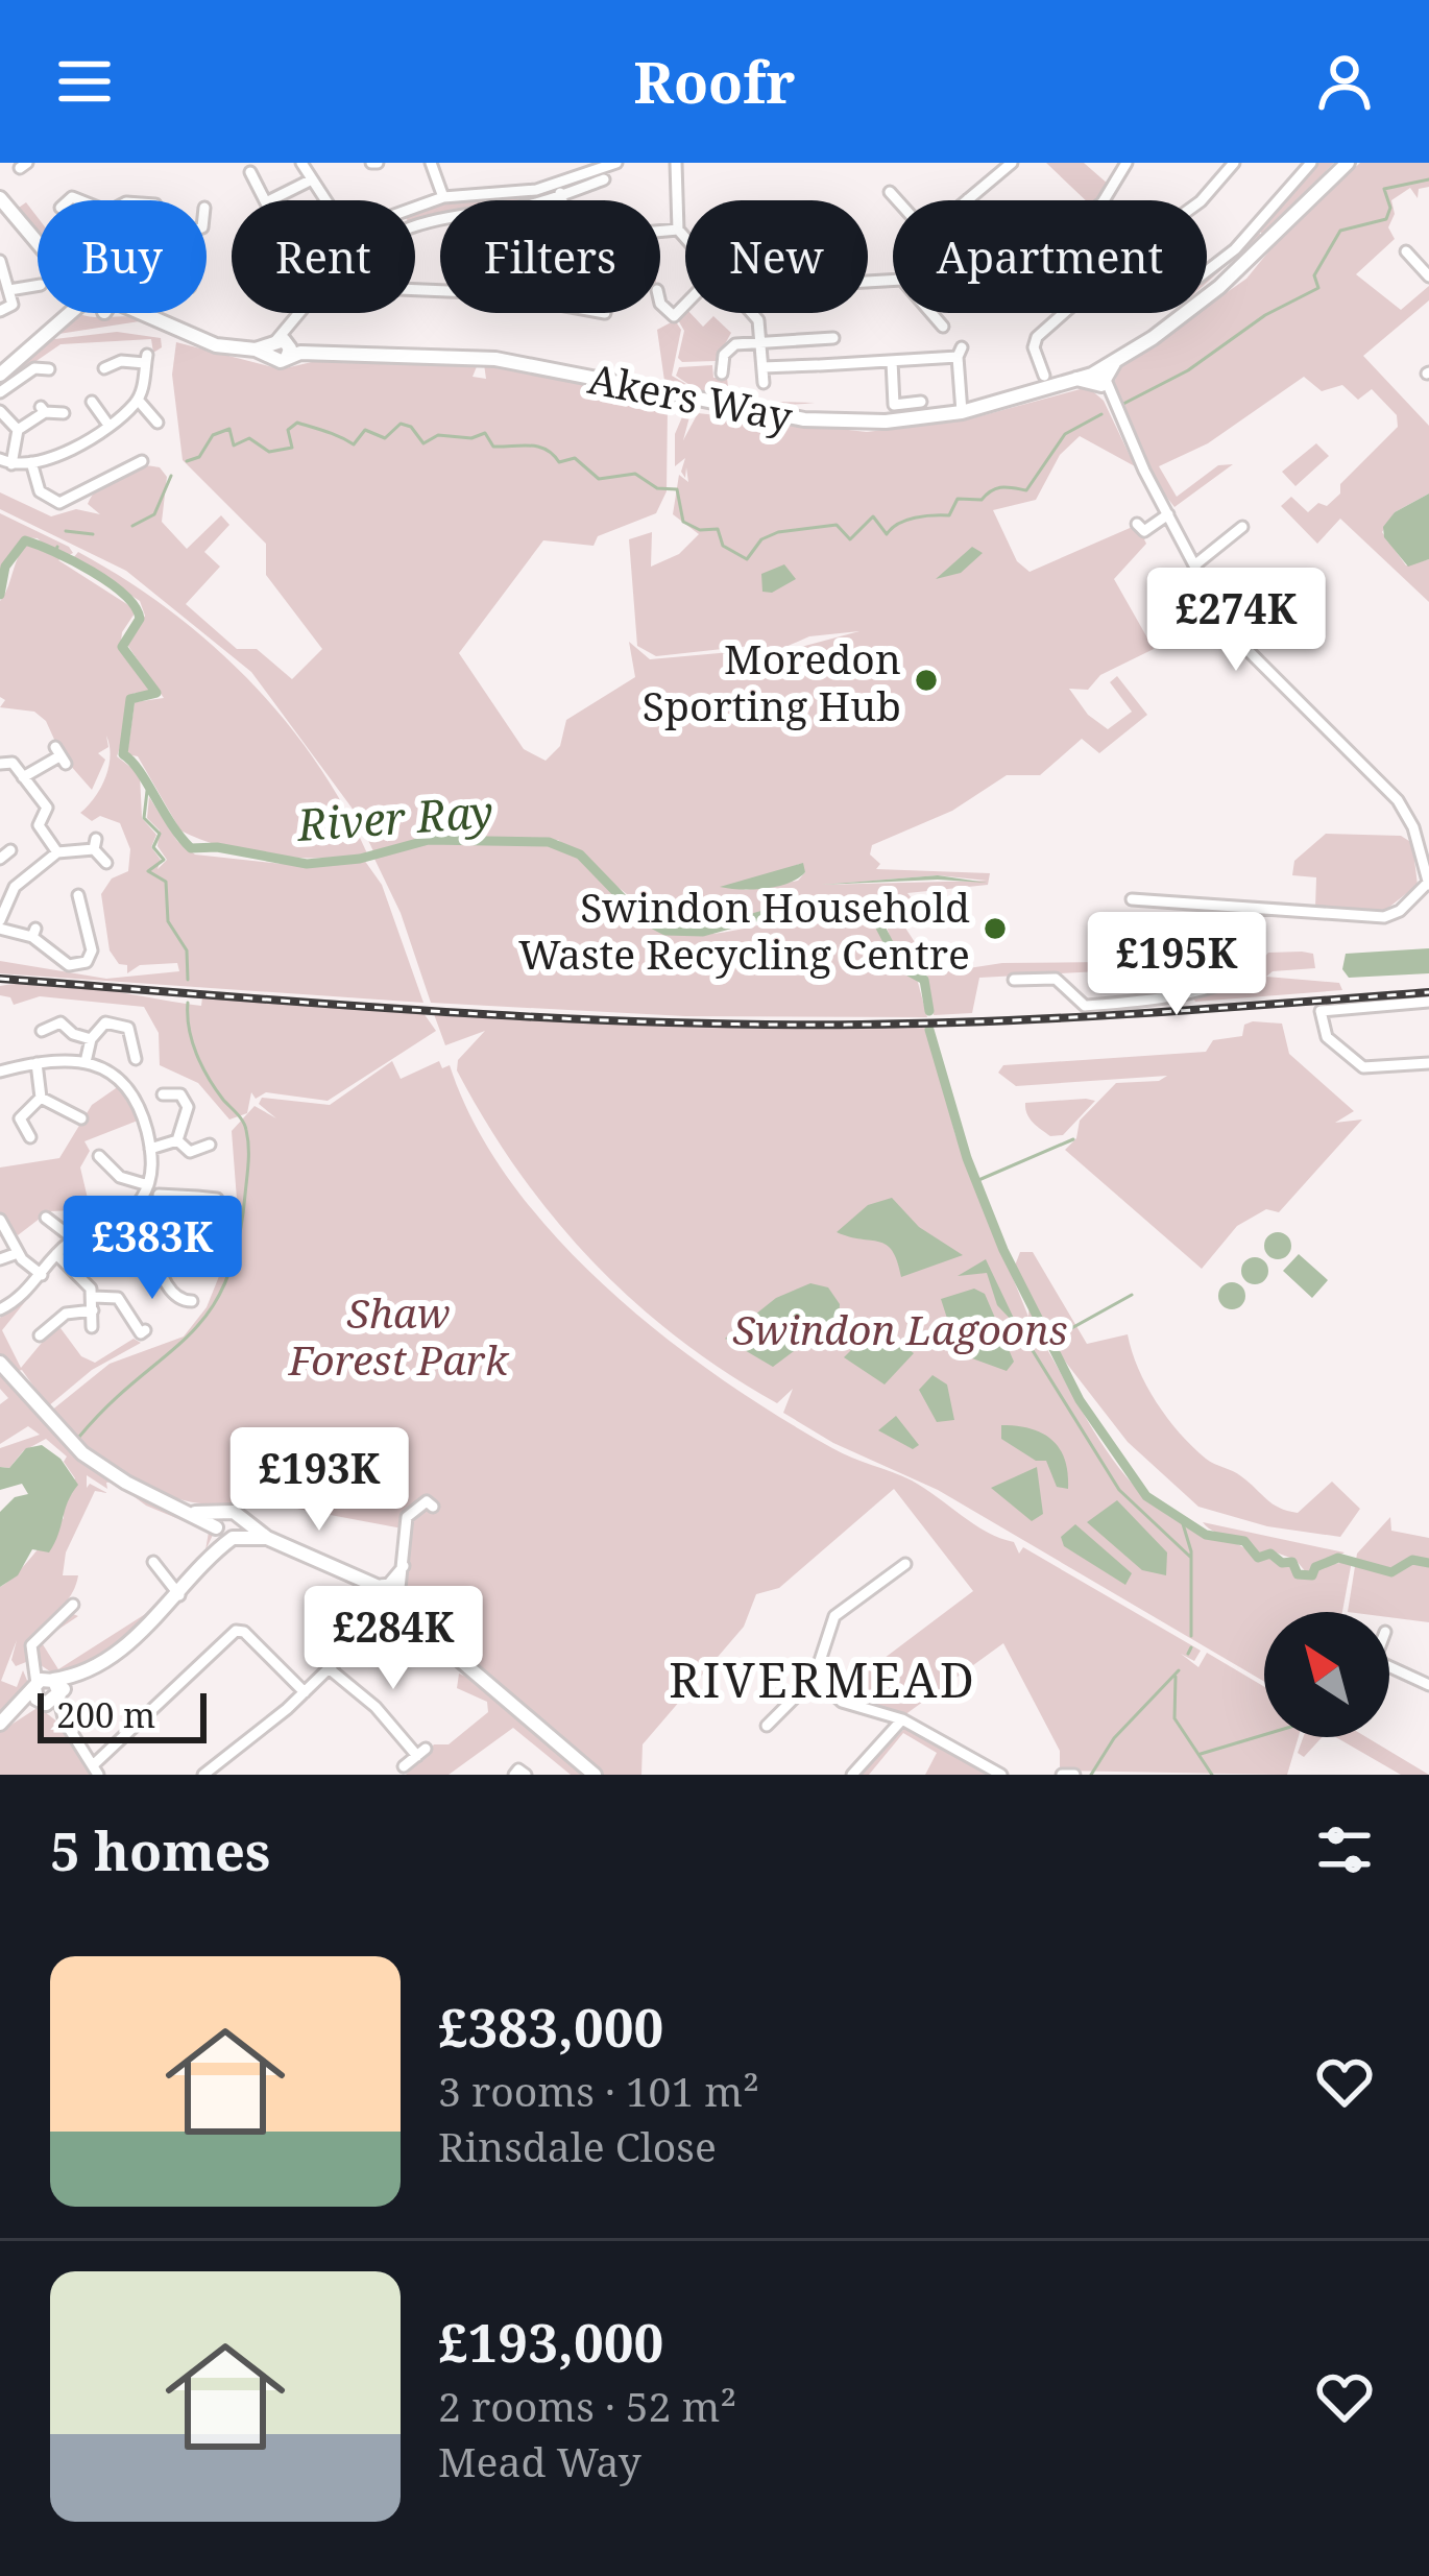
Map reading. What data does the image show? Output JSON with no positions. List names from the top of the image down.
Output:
{
  "streets": {
    "main road": ["Akers Way"]
  },
  "districts": ["RIVERMEAD"],
  "water": ["River Ray"],
  "parks": ["Shaw Forest Park", "Swindon Lagoons"],
  "places": ["Moredon Sporting Hub", "Swindon Household Waste Recycling Centre"],
  "scale_bar": "200 m",
  "north": "top left",
  "page": {
    "header": "Roofr",
    "chip": [
      "Buy",
      "Rent",
      "Filters",
      "New",
      "Apartment"
    ],
    "price": [
      "£274K",
      "£195K",
      "£383K",
      "£193K",
      "£284K"
    ],
    "scale": "200 m",
    "heading": "5 homes",
    "list": [
      {
        "name": "£383,000",
        "note": "3 rooms · 101 m² · Rinsdale Close"
      },
      {
        "name": "£193,000",
        "note": "2 rooms · 52 m² · Mead Way"
      }
    ]
  }
}
